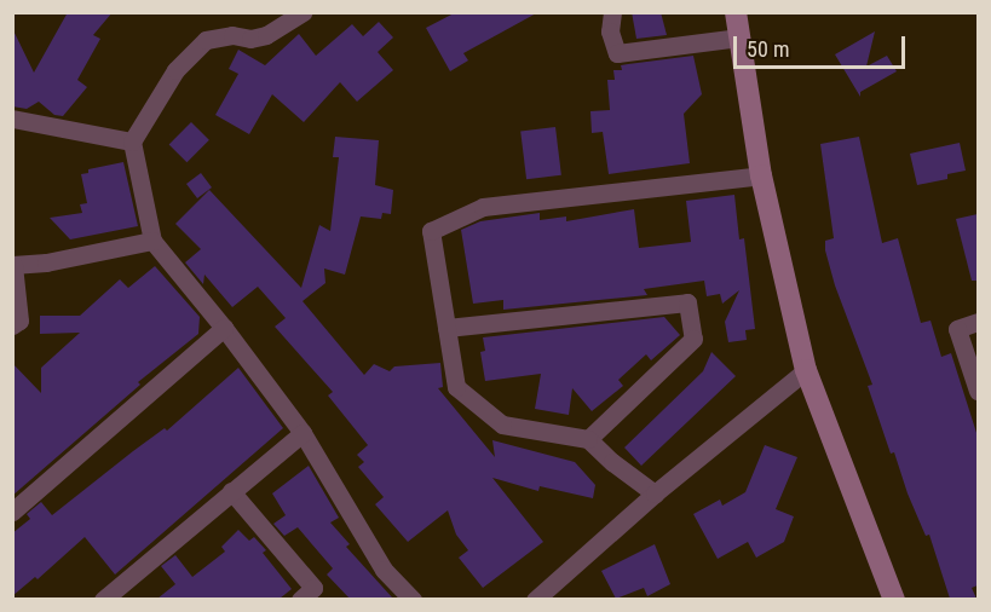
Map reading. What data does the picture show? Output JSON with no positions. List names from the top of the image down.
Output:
{
  "scale_bar": "50 m"
}
